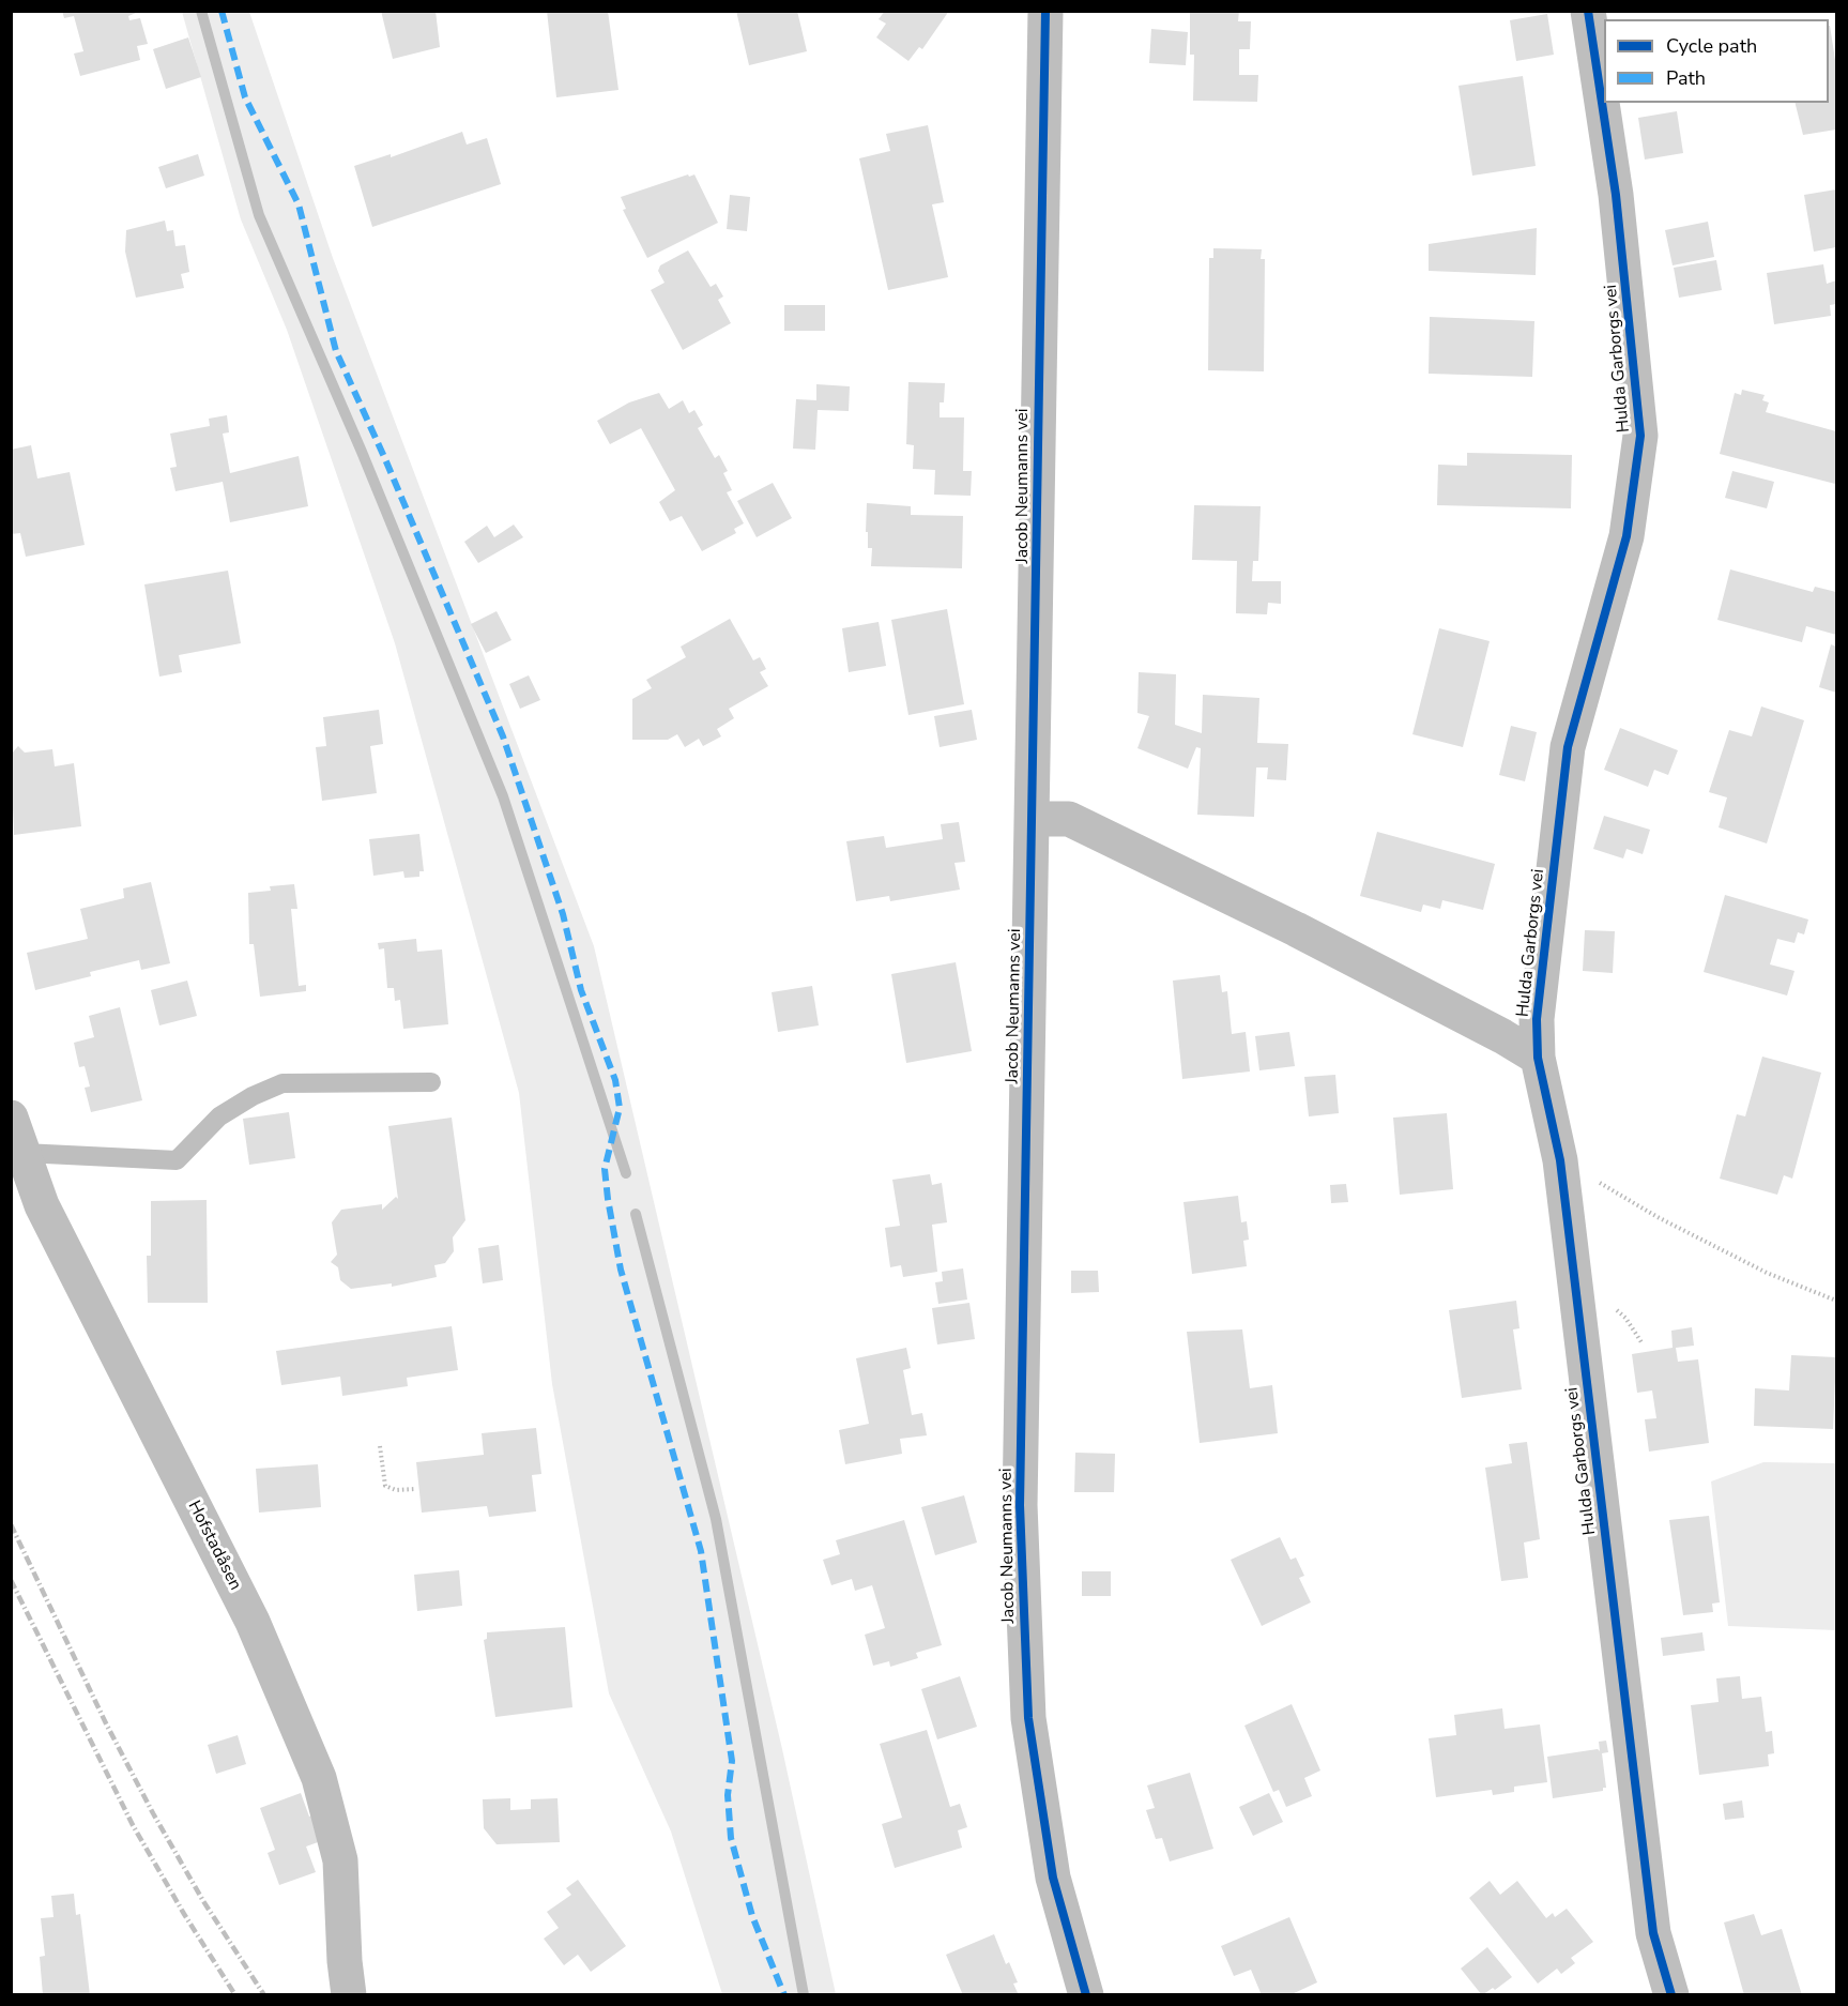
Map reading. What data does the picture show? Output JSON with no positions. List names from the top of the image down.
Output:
{
  "streets": {
    "street": ["Hulda Garborgs vei", "Jacob Neumanns vei", "Hofstadåsen"]
  },
  "crossings": [
    ["Hulda Garborgs vei", "Jacob Neumanns vei"]
  ],
  "legend": ["Cycle path", "Path"]
}
